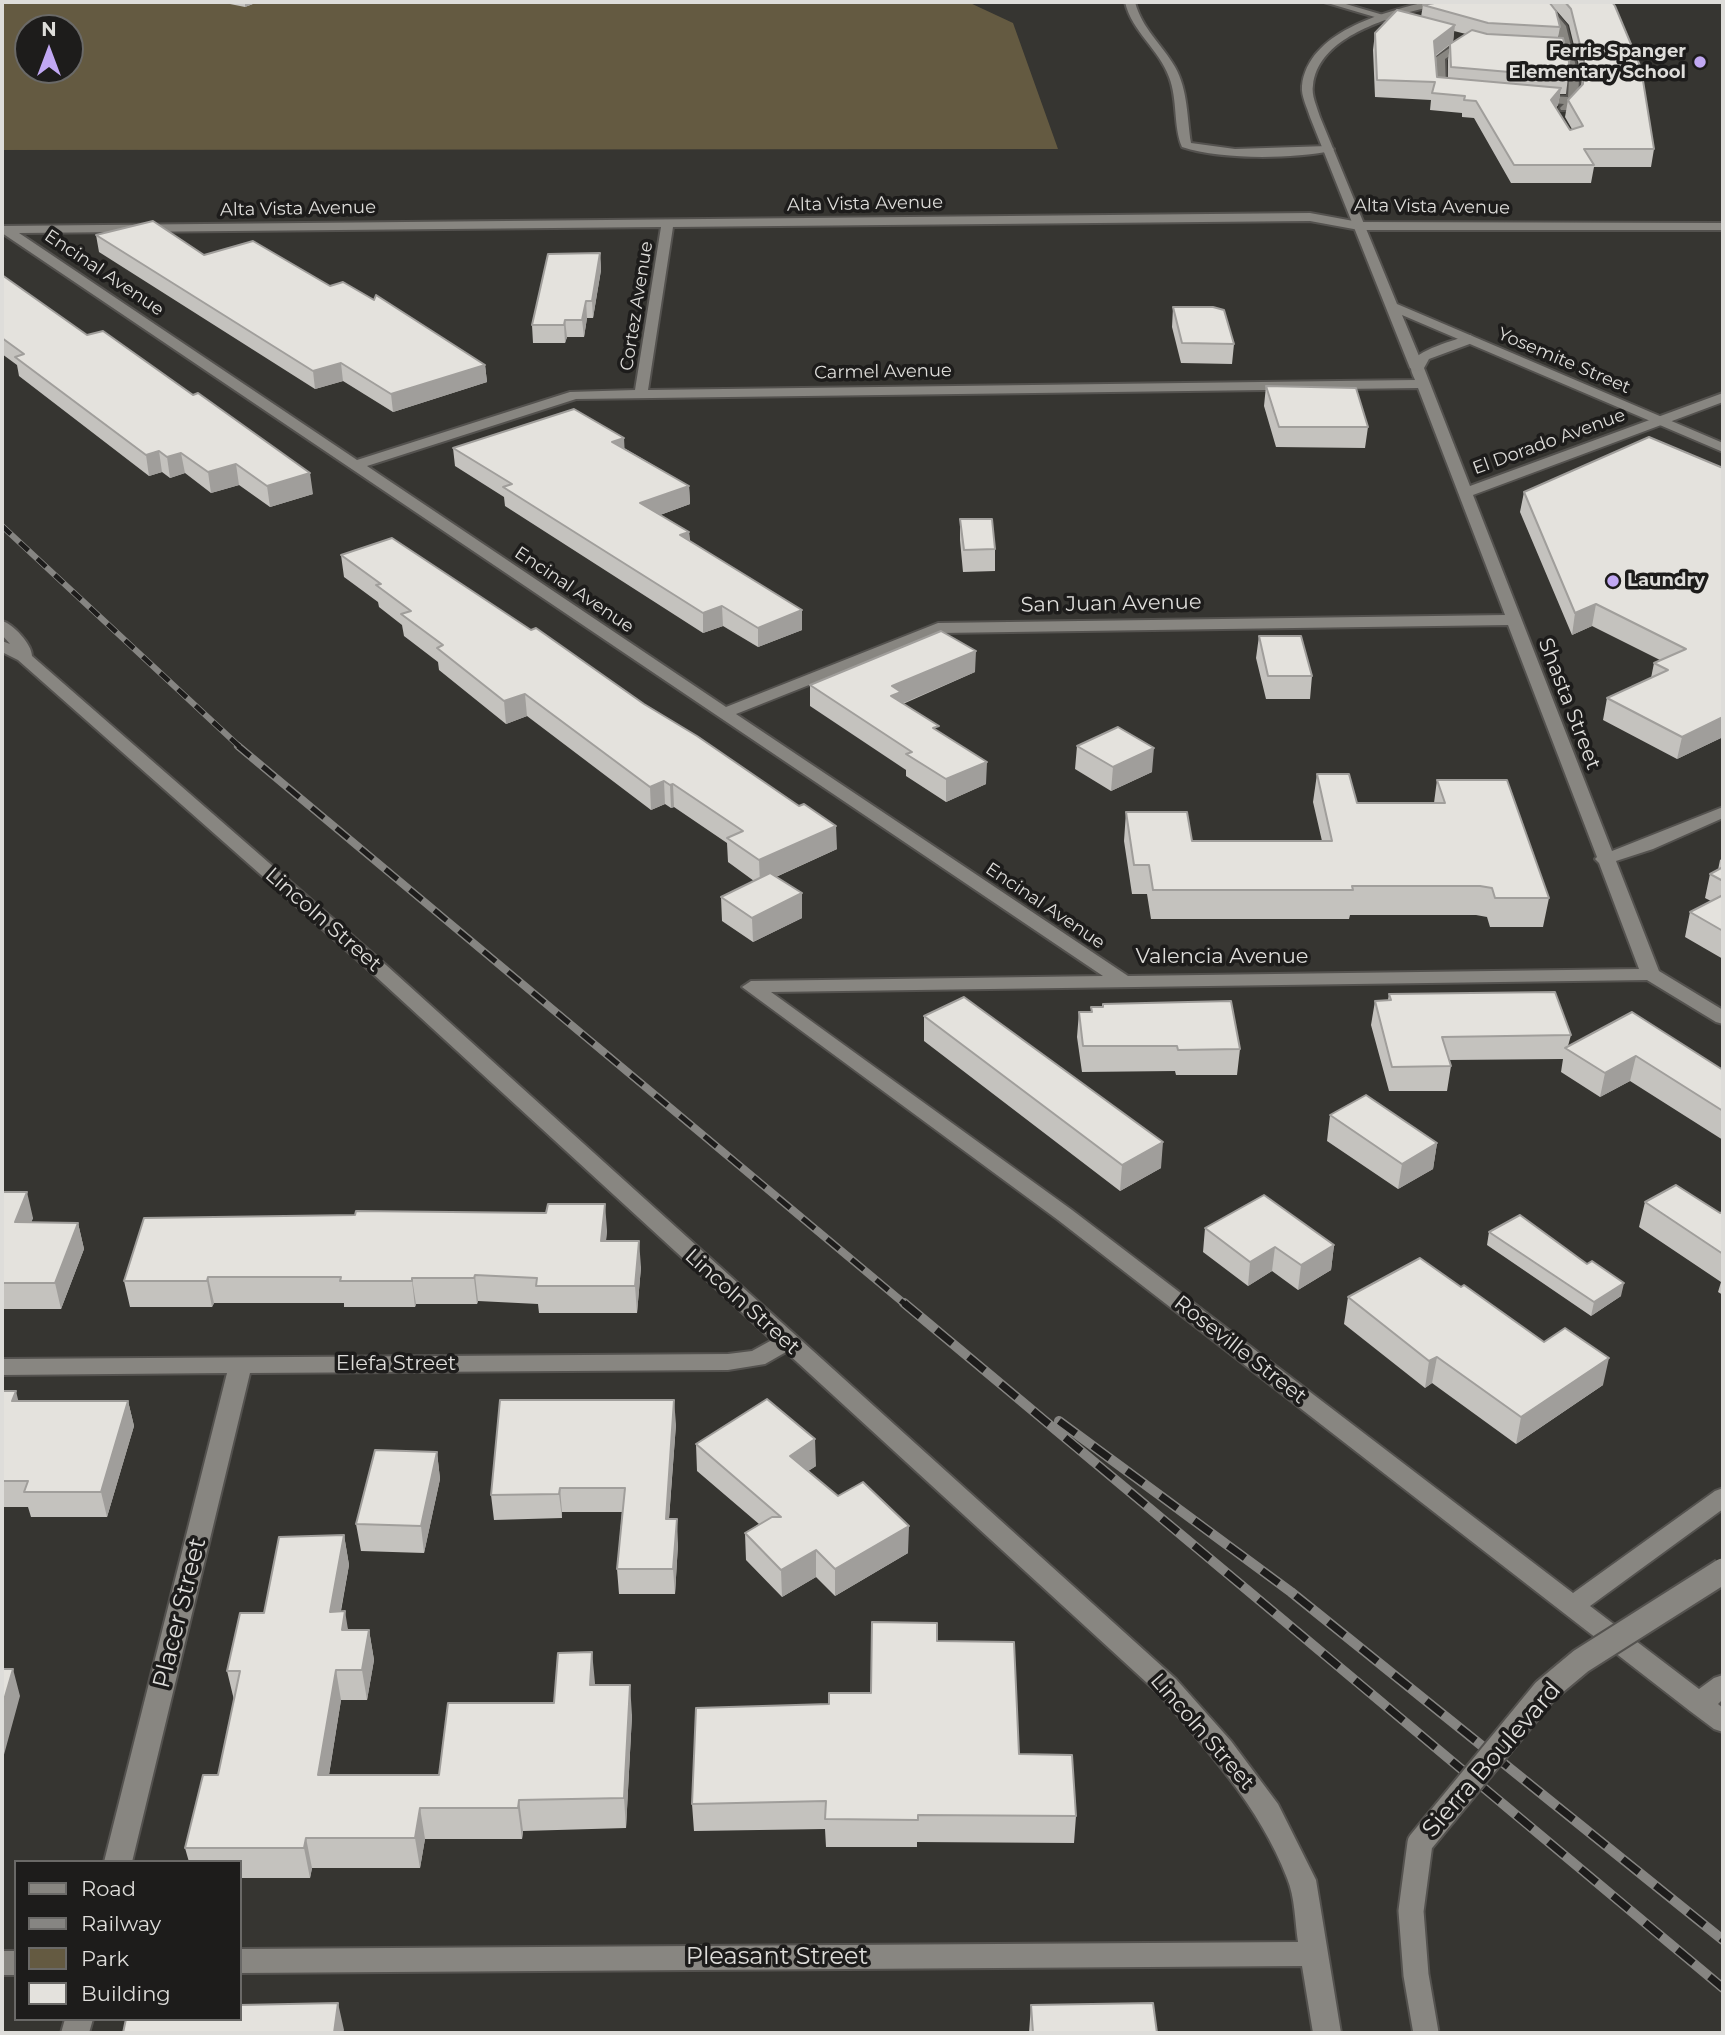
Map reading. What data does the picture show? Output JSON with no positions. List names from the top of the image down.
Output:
{
  "streets": {
    "street": [
      "Alta Vista Avenue",
      "Encinal Avenue",
      "Cortez Avenue",
      "Yosemite Street",
      "Carmel Avenue",
      "El Dorado Avenue",
      "San Juan Avenue",
      "Shasta Street",
      "Lincoln Street",
      "Valencia Avenue",
      "Roseville Street",
      "Elefa Street",
      "Placer Street",
      "Sierra Boulevard",
      "Pleasant Street"
    ]
  },
  "crossings": [
    ["Alta Vista Avenue", "Encinal Avenue"],
    ["Alta Vista Avenue", "Cortez Avenue"],
    ["Alta Vista Avenue", "Shasta Street"],
    ["Encinal Avenue", "Carmel Avenue"],
    ["Encinal Avenue", "San Juan Avenue"],
    ["Encinal Avenue", "Valencia Avenue"],
    ["Cortez Avenue", "Carmel Avenue"],
    ["Yosemite Street", "El Dorado Avenue"],
    ["Yosemite Street", "Shasta Street"],
    ["Carmel Avenue", "Shasta Street"],
    ["El Dorado Avenue", "Shasta Street"],
    ["San Juan Avenue", "Shasta Street"],
    ["Shasta Street", "Valencia Avenue"],
    ["Lincoln Street", "Elefa Street"],
    ["Lincoln Street", "Pleasant Street"],
    ["Valencia Avenue", "Roseville Street"],
    ["Elefa Street", "Placer Street"]
  ],
  "places": ["Ferris Spanger Elementary School", "Laundry"],
  "legend": [
    "Road",
    "Railway",
    "Park",
    "Building"
  ],
  "north": "top"
}
